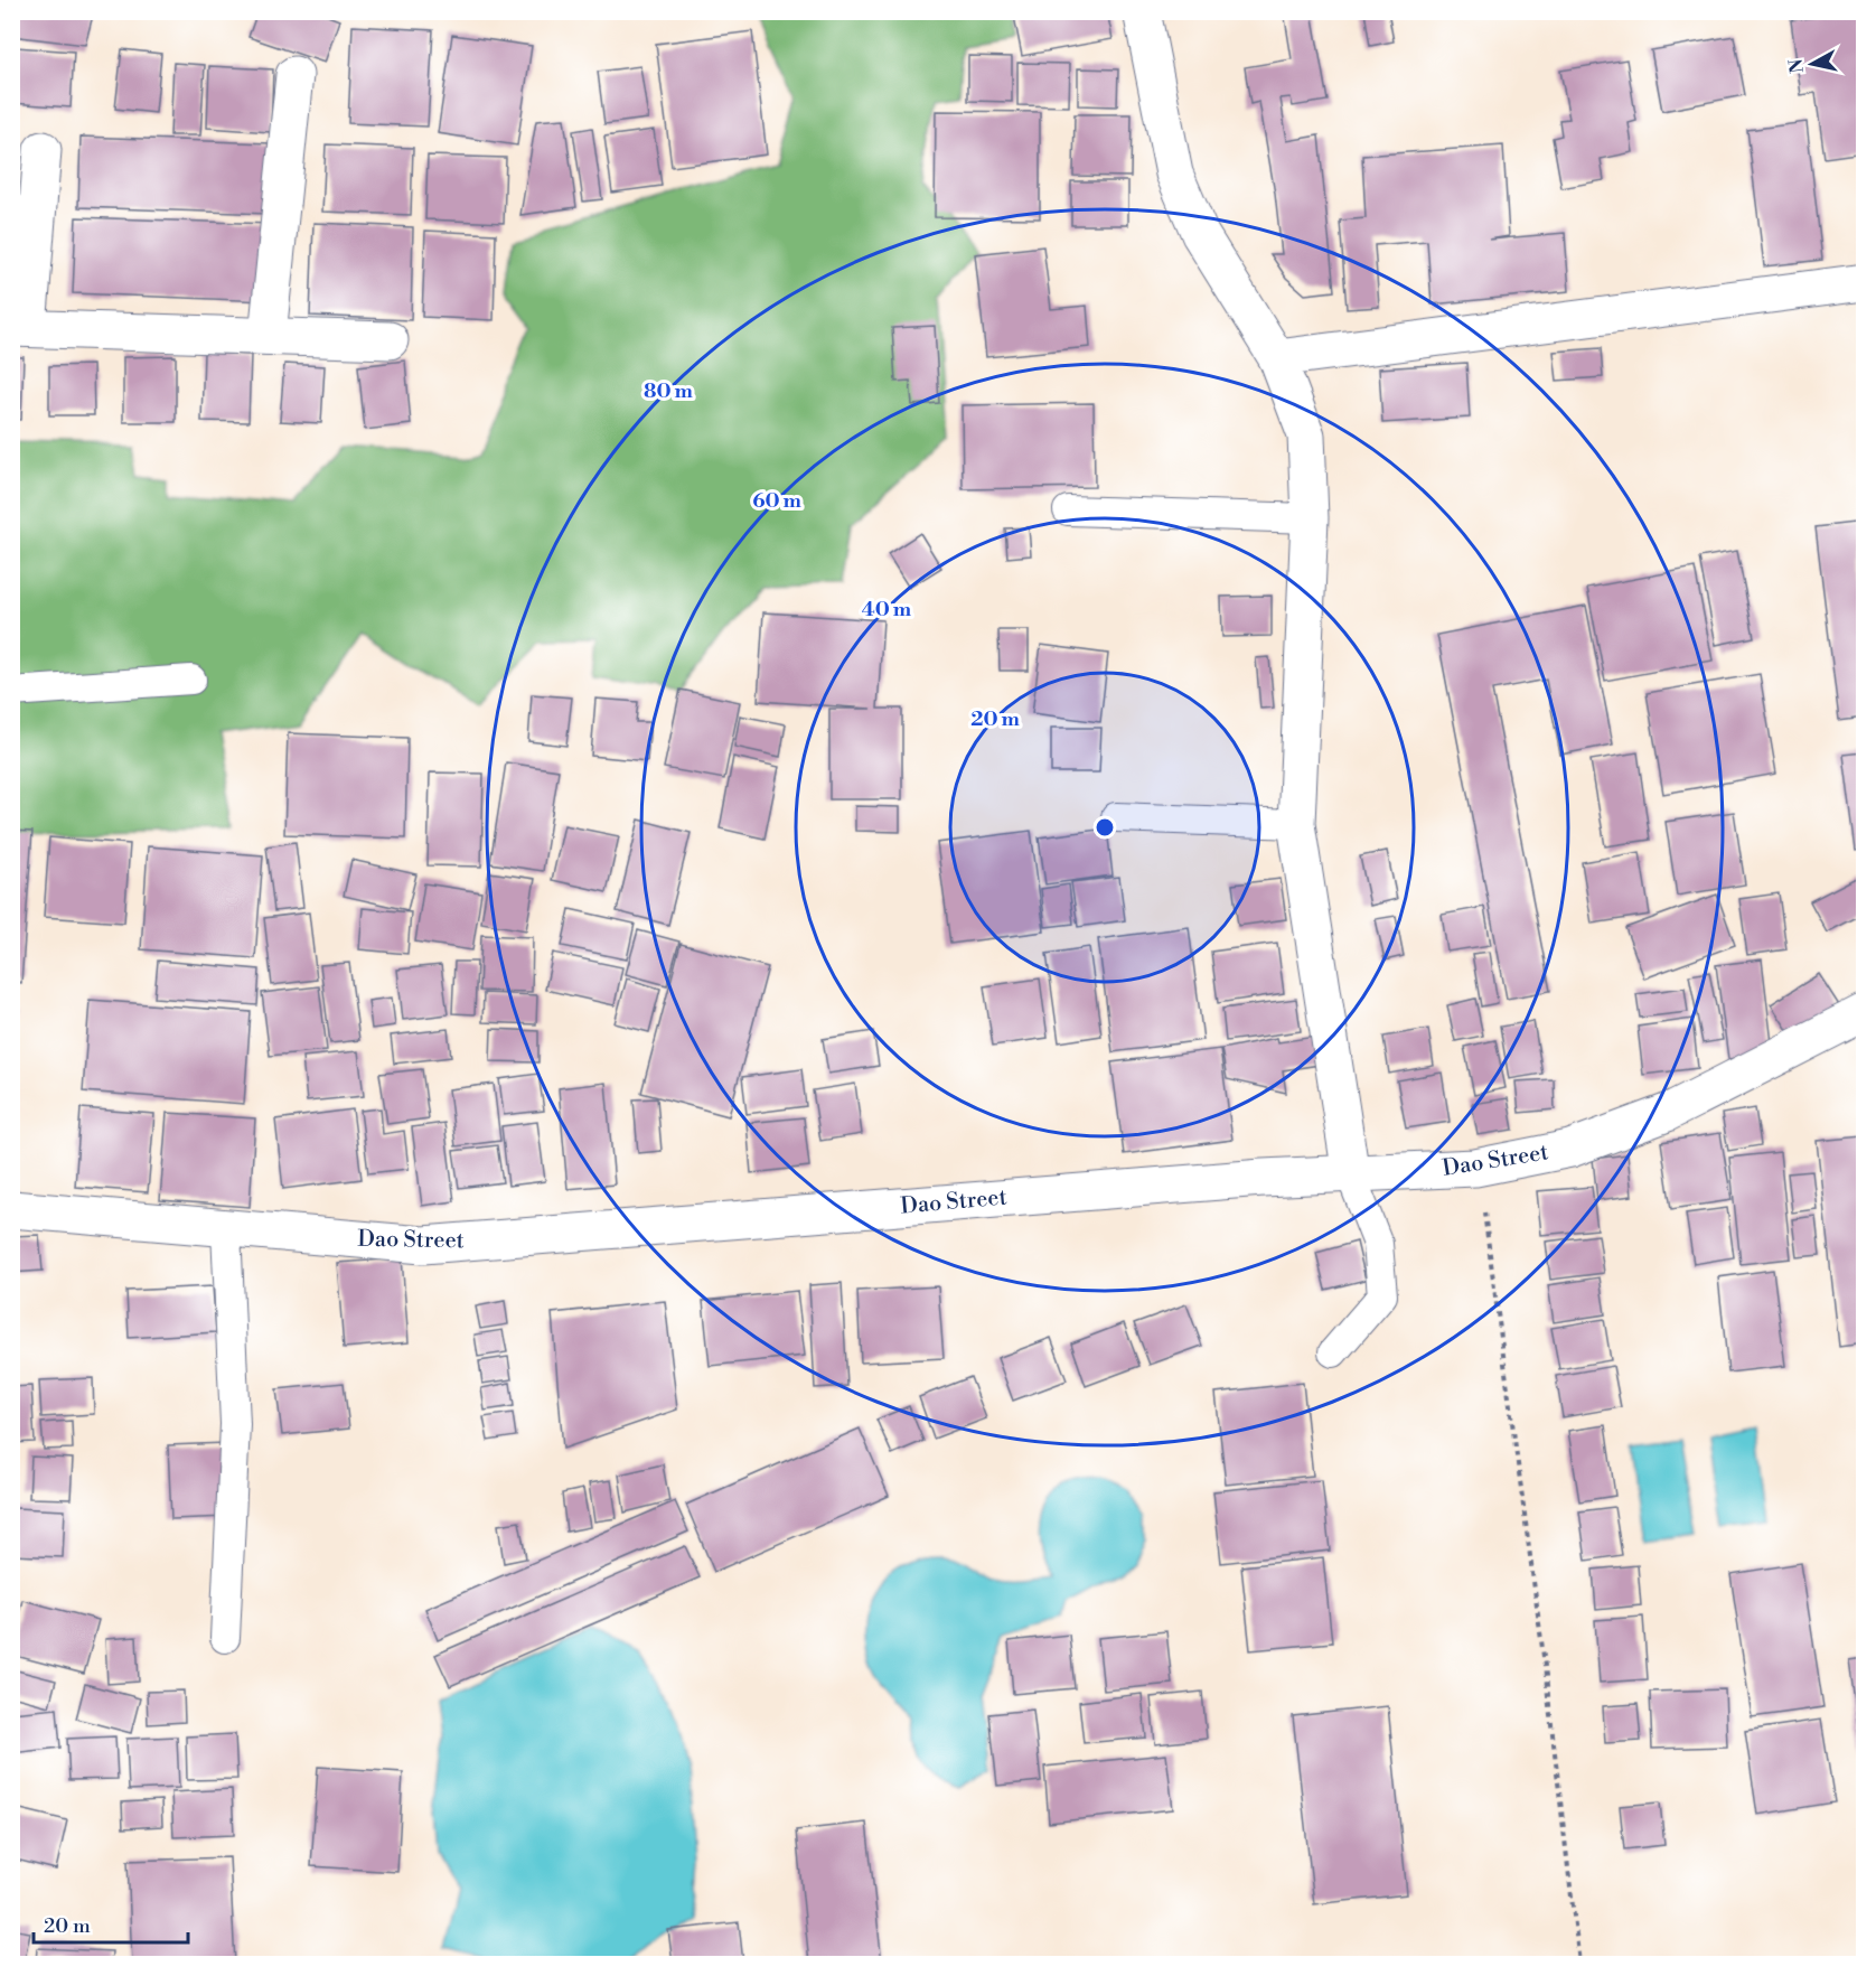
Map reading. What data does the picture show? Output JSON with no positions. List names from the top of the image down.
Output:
{
  "streets": {
    "street": ["Dao Street"]
  },
  "scale_bar": "20 m",
  "north": "left",
  "rings": [
    "80 m",
    "60 m",
    "40 m",
    "20 m"
  ]
}
